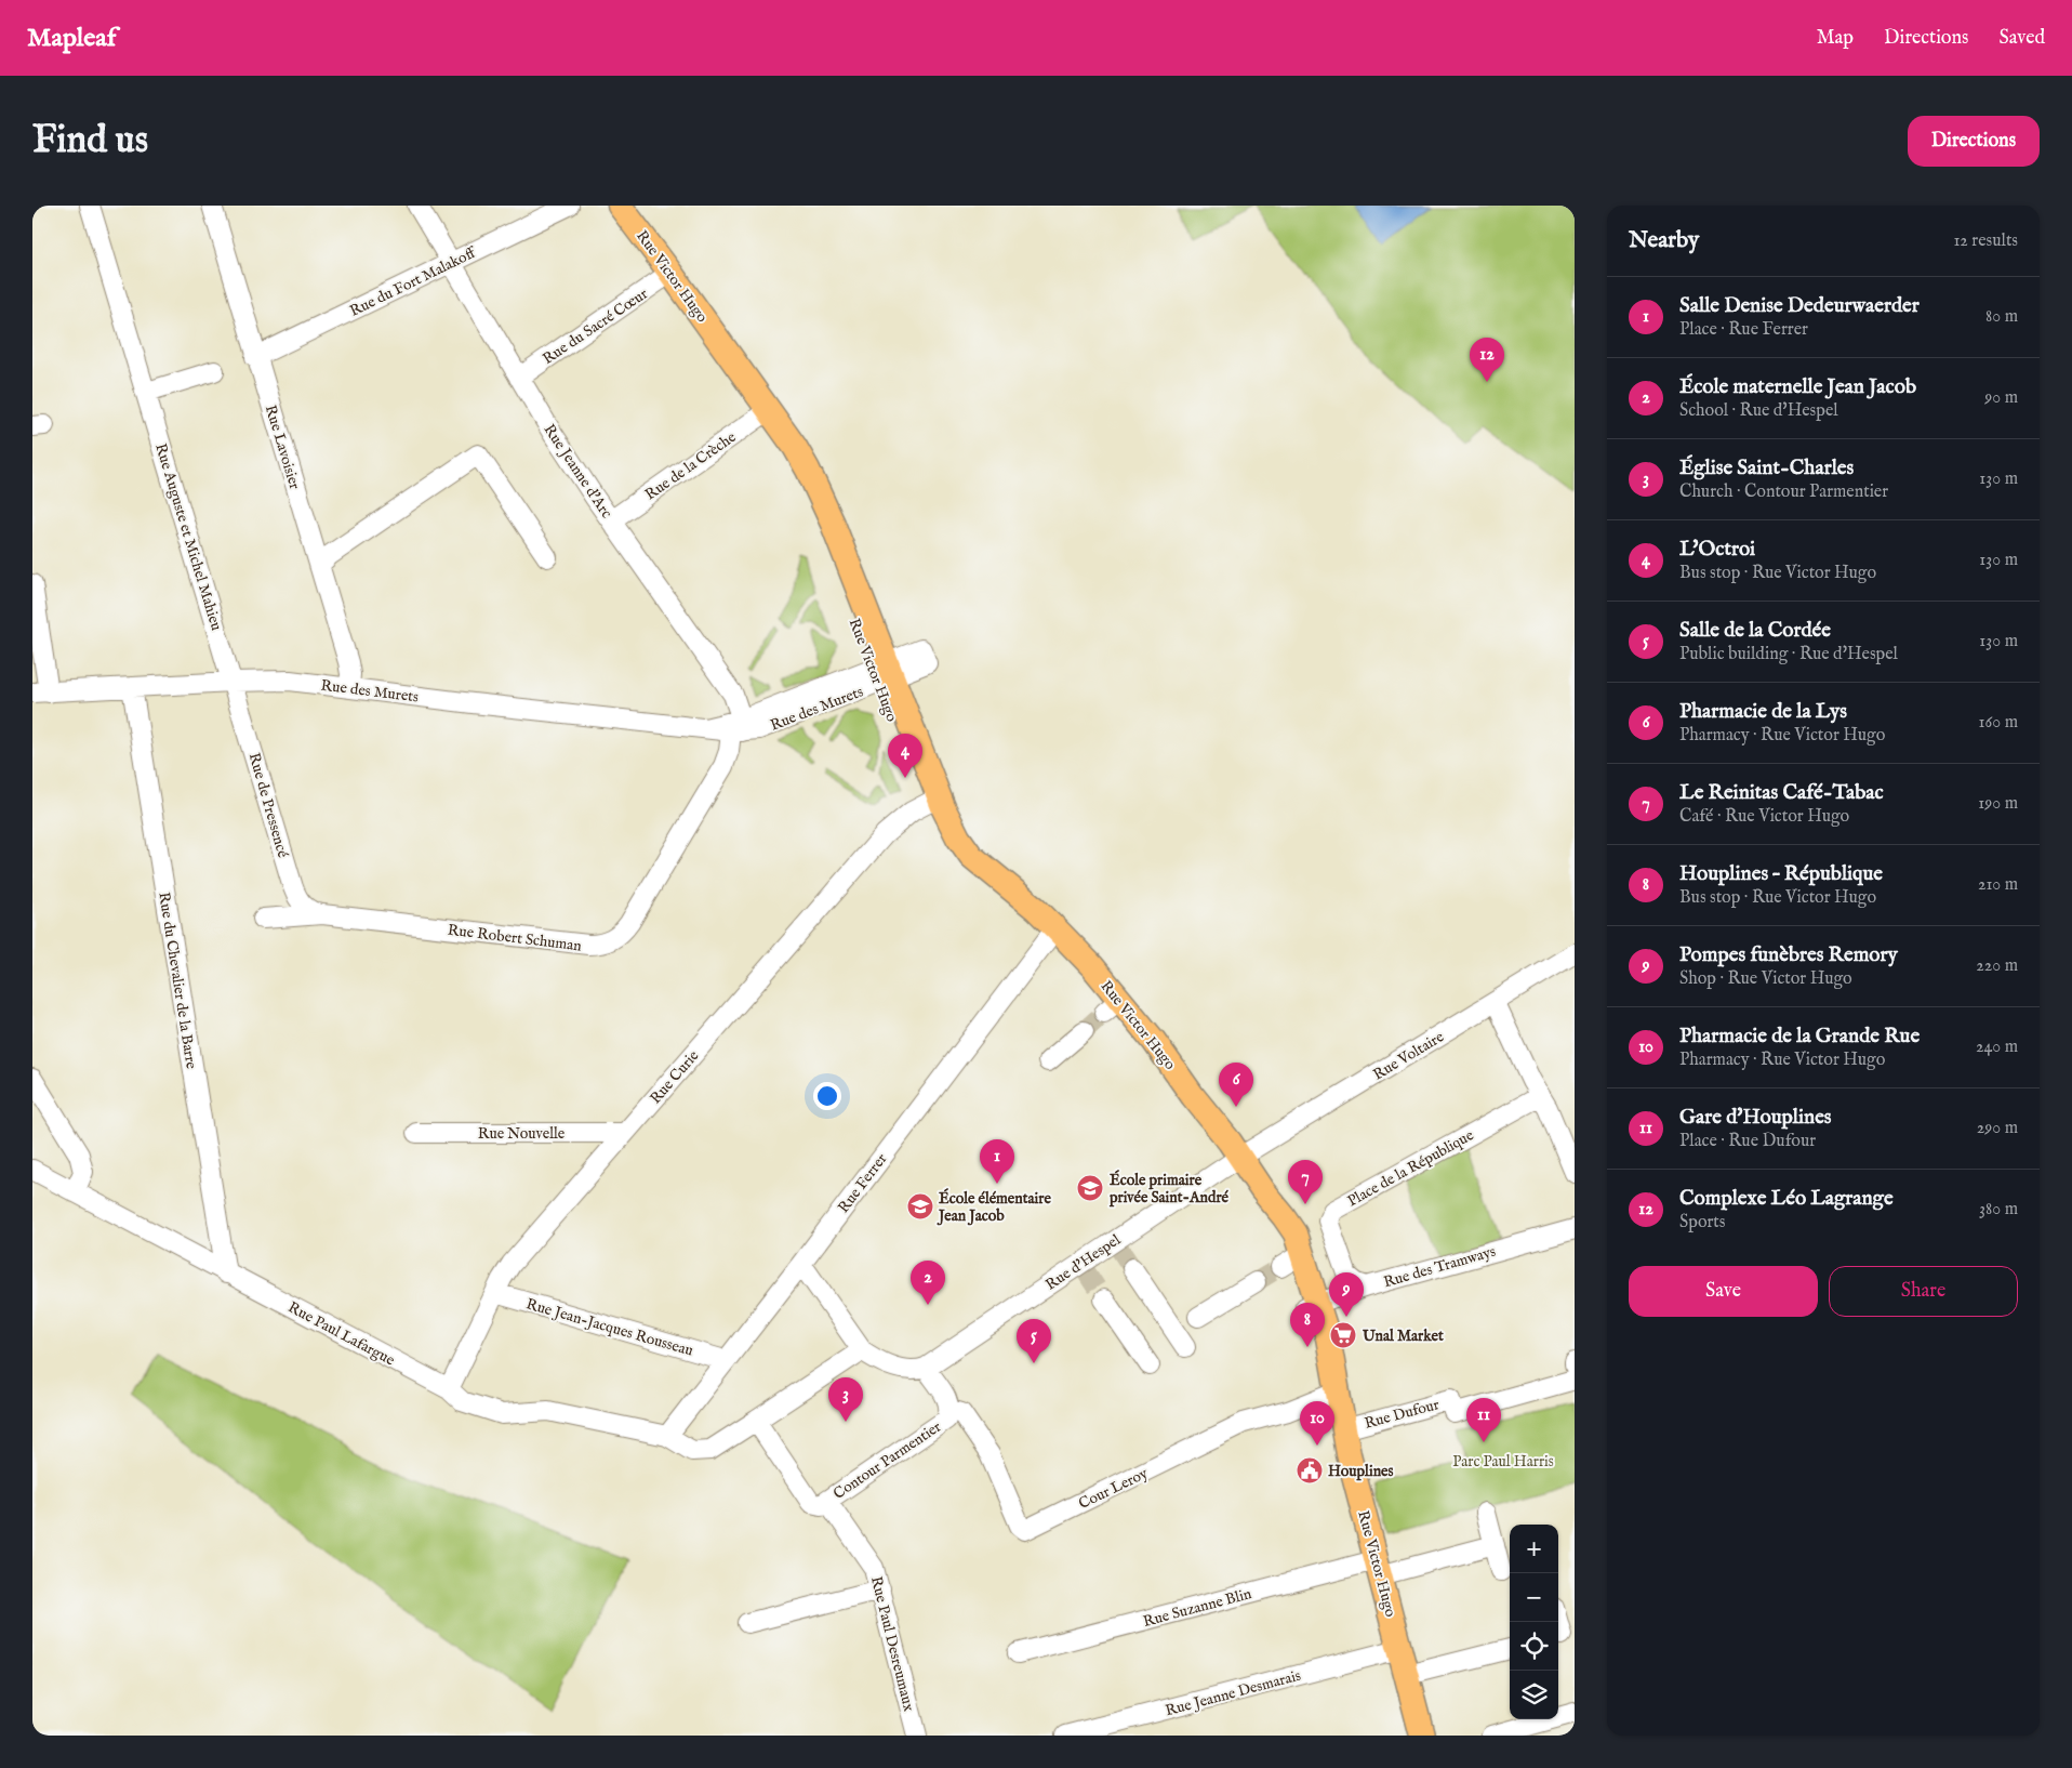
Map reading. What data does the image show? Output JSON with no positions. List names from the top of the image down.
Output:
{
  "streets": {
    "main road": ["Rue Victor Hugo"],
    "street": [
      "Rue du Fort Malakoff",
      "Rue du Sacré Cœur",
      "Rue Lavoisier",
      "Rue de la Crèche",
      "Rue Jeanne d'Arc",
      "Rue Auguste et Michel Mahieu",
      "Rue des Murets",
      "Rue de Pressencé",
      "Rue Robert Schuman",
      "Rue du Chevalier de la Barre",
      "Rue Voltaire",
      "Rue Curie",
      "Rue Nouvelle",
      "Place de la République",
      "Rue Ferrer",
      "Rue d'Hespel",
      "Rue des Tramways",
      "Rue Jean-Jacques Rousseau",
      "Rue Paul Lafargue",
      "Rue Dufour",
      "Contour Parmentier",
      "Cour Leroy",
      "Rue Suzanne Blin",
      "Rue Paul Desreumaux",
      "Rue Jeanne Desmarais"
    ]
  },
  "crossings": [
    ["Rue Victor Hugo", "Rue du Sacré Cœur"],
    ["Rue Victor Hugo", "Rue de la Crèche"],
    ["Rue Victor Hugo", "Rue des Murets"],
    ["Rue Victor Hugo", "Rue Voltaire"],
    ["Rue Victor Hugo", "Rue Curie"],
    ["Rue Victor Hugo", "Rue Ferrer"],
    ["Rue Victor Hugo", "Rue d'Hespel"],
    ["Rue Victor Hugo", "Rue des Tramways"],
    ["Rue Victor Hugo", "Rue Dufour"],
    ["Rue Victor Hugo", "Cour Leroy"],
    ["Rue Victor Hugo", "Rue Suzanne Blin"],
    ["Rue Victor Hugo", "Rue Jeanne Desmarais"],
    ["Rue du Fort Malakoff", "Rue Lavoisier"],
    ["Rue du Fort Malakoff", "Rue Jeanne d'Arc"],
    ["Rue du Sacré Cœur", "Rue Jeanne d'Arc"],
    ["Rue Lavoisier", "Rue des Murets"],
    ["Rue de la Crèche", "Rue Jeanne d'Arc"],
    ["Rue Jeanne d'Arc", "Rue des Murets"],
    ["Rue Jeanne d'Arc", "Rue Robert Schuman"],
    ["Rue Auguste et Michel Mahieu", "Rue des Murets"],
    ["Rue Auguste et Michel Mahieu", "Rue de Pressencé"],
    ["Rue des Murets", "Rue de Pressencé"],
    ["Rue des Murets", "Rue Robert Schuman"],
    ["Rue des Murets", "Rue du Chevalier de la Barre"],
    ["Rue de Pressencé", "Rue Robert Schuman"],
    ["Rue du Chevalier de la Barre", "Rue Paul Lafargue"],
    ["Rue Voltaire", "Rue d'Hespel"],
    ["Rue Curie", "Rue Nouvelle"],
    ["Rue Curie", "Rue Jean-Jacques Rousseau"],
    ["Rue Curie", "Rue Paul Lafargue"],
    ["Place de la République", "Rue des Tramways"],
    ["Rue Ferrer", "Rue Jean-Jacques Rousseau"],
    ["Rue Ferrer", "Rue Paul Lafargue"],
    ["Rue d'Hespel", "Contour Parmentier"],
    ["Rue Paul Lafargue", "Contour Parmentier"],
    ["Contour Parmentier", "Cour Leroy"],
    ["Contour Parmentier", "Rue Paul Desreumaux"]
  ],
  "parks": ["Parc Paul Harris"],
  "places": {
    "school or university": ["École primaire privée Saint-André", "École élémentaire Jean Jacob"],
    "supermarket": ["Unal Market"],
    "public building": ["Houplines"]
  },
  "page": {
    "header": "Mapleaf",
    "nav": ["Map", "Directions", "Saved"],
    "buttons": [
      "Directions",
      ["Save", "Share"]
    ],
    "title": "Find us",
    "heading": ["Nearby", "12 results"],
    "list": [
      {
        "mark": "1",
        "name": "Salle Denise Dedeurwaerder",
        "note": "Place · Rue Ferrer",
        "value": "80 m"
      },
      {
        "mark": "2",
        "name": "École maternelle Jean Jacob",
        "note": "School · Rue d'Hespel",
        "value": "90 m"
      },
      {
        "mark": "3",
        "name": "Église Saint-Charles",
        "note": "Church · Contour Parmentier",
        "value": "130 m"
      },
      {
        "mark": "4",
        "name": "L'Octroi",
        "note": "Bus stop · Rue Victor Hugo",
        "value": "130 m"
      },
      {
        "mark": "5",
        "name": "Salle de la Cordée",
        "note": "Public building · Rue d'Hespel",
        "value": "130 m"
      },
      {
        "mark": "6",
        "name": "Pharmacie de la Lys",
        "note": "Pharmacy · Rue Victor Hugo",
        "value": "160 m"
      },
      {
        "mark": "7",
        "name": "Le Reinitas Café-Tabac",
        "note": "Café · Rue Victor Hugo",
        "value": "190 m"
      },
      {
        "mark": "8",
        "name": "Houplines – République",
        "note": "Bus stop · Rue Victor Hugo",
        "value": "210 m"
      },
      {
        "mark": "9",
        "name": "Pompes funèbres Remory",
        "note": "Shop · Rue Victor Hugo",
        "value": "220 m"
      },
      {
        "mark": "10",
        "name": "Pharmacie de la Grande Rue",
        "note": "Pharmacy · Rue Victor Hugo",
        "value": "240 m"
      },
      {
        "mark": "11",
        "name": "Gare d'Houplines",
        "note": "Place · Rue Dufour",
        "value": "290 m"
      },
      {
        "mark": "12",
        "name": "Complexe Léo Lagrange",
        "note": "Sports",
        "value": "380 m"
      }
    ],
    "pins": [
      "12",
      "4",
      "6",
      "1",
      "7",
      "2",
      "9",
      "8",
      "5",
      "3",
      "11",
      "10"
    ],
    "map_buttons": ["+", "−"]
  }
}
